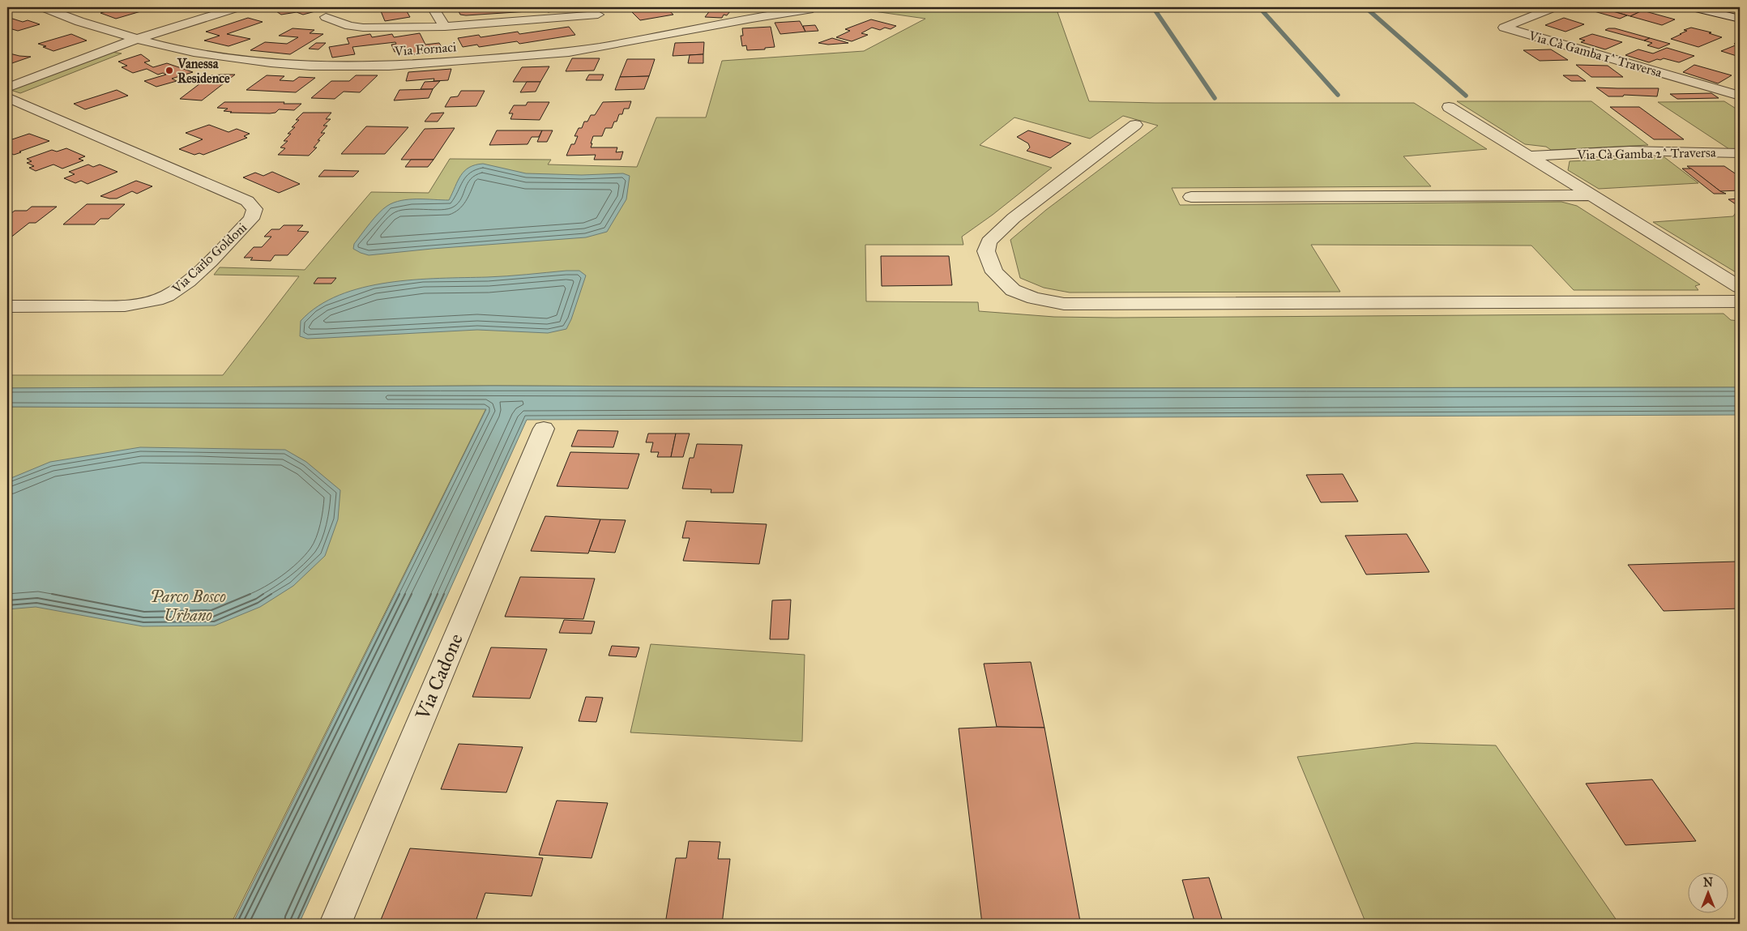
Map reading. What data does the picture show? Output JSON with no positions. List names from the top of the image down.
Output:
{
  "streets": {
    "street": [
      "Via Fornaci",
      "Via Cà Gamba 1^ Traversa",
      "Via Cà Gamba 2^ Traversa",
      "Via Carlo Goldoni",
      "Via Cadone"
    ]
  },
  "parks": ["Parco Bosco Urbano"],
  "places": ["Vanessa Residence"],
  "north": "top"
}
